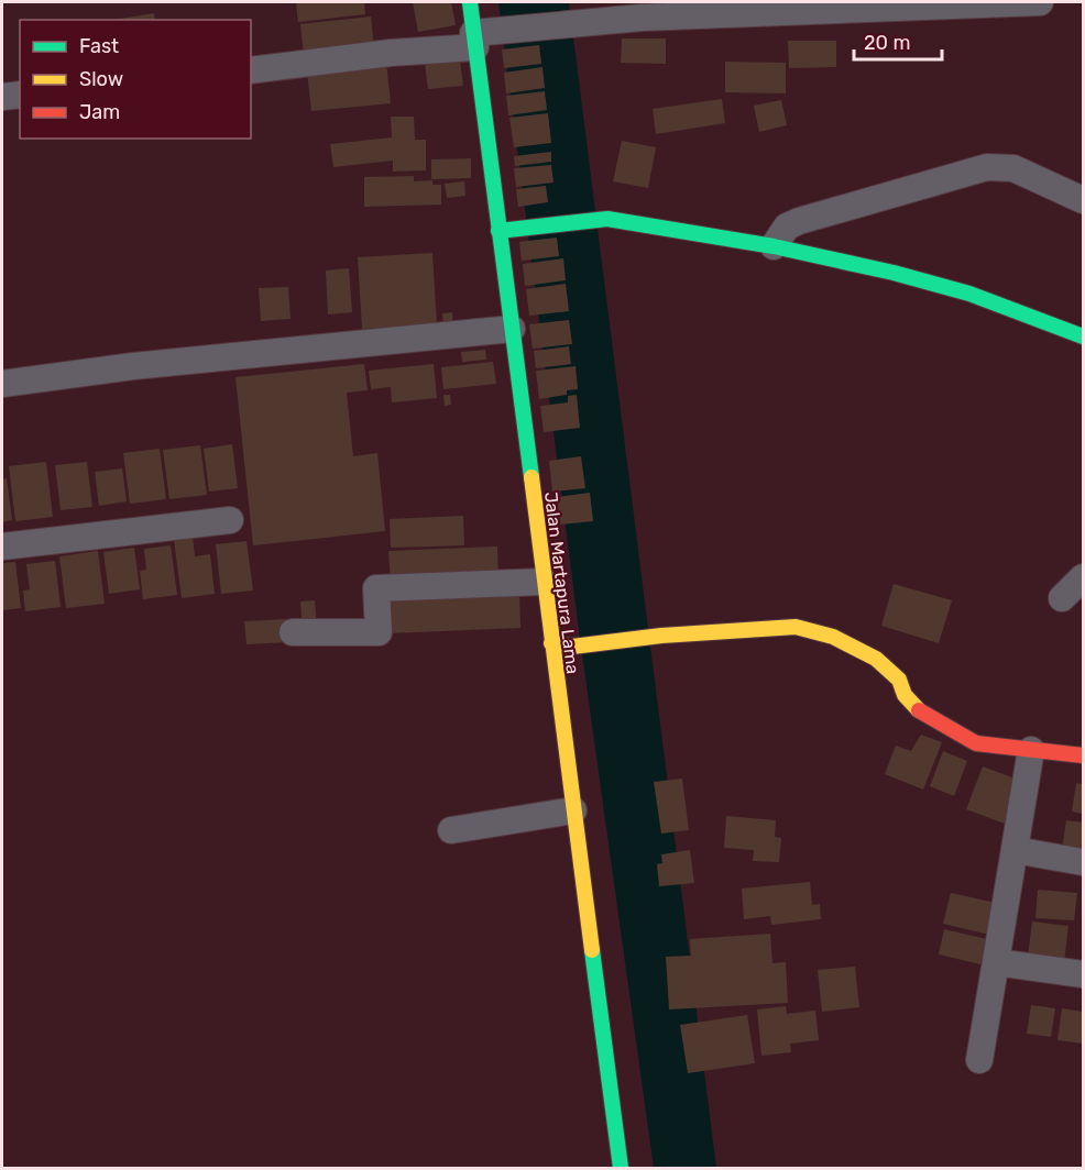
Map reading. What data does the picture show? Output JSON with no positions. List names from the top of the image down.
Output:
{
  "streets": {
    "street": ["Jalan Martapura Lama"]
  },
  "legend": ["Fast", "Slow", "Jam"],
  "scale_bar": "20 m"
}
